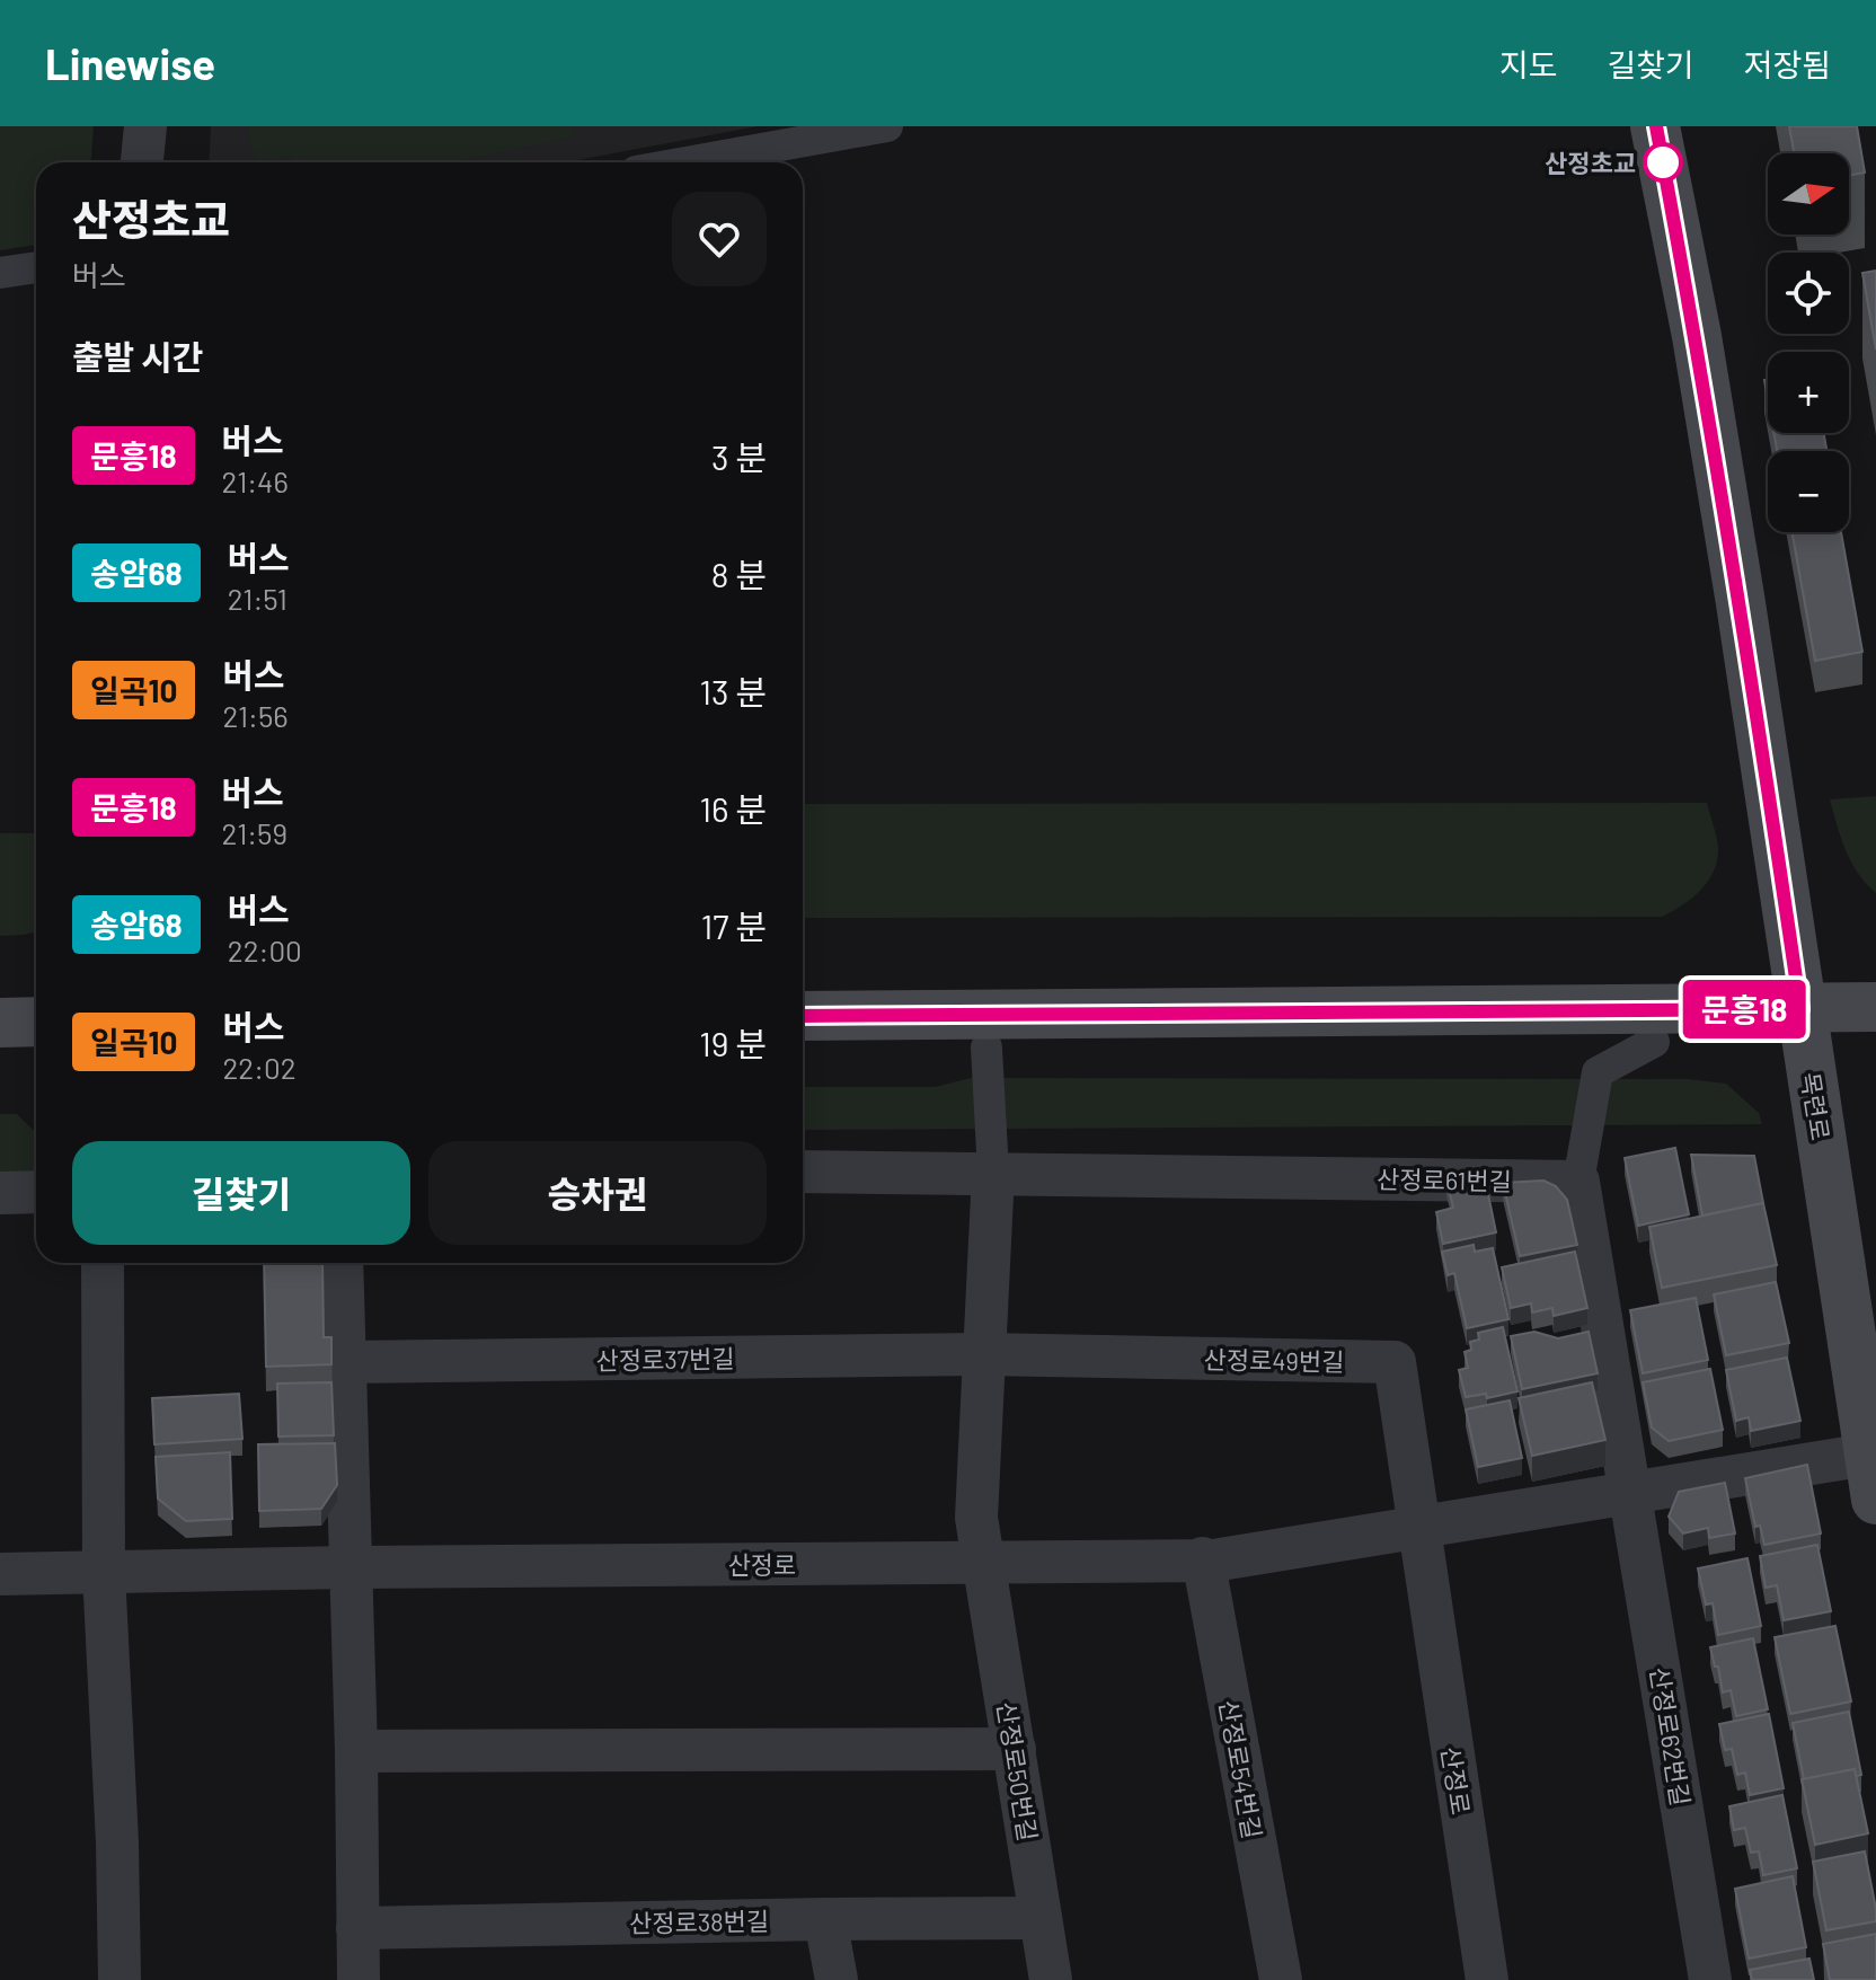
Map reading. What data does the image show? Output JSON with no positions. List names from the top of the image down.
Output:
{
  "streets": {
    "main road": ["목련로"],
    "street": [
      "산정로61번길",
      "산정로37번길",
      "산정로49번길",
      "산정로",
      "산정로62번길",
      "산정로54번길",
      "산정로50번길",
      "산정로38번길"
    ]
  },
  "crossings": [
    ["목련로", "산정로"],
    ["산정로37번길", "산정로49번길"],
    ["산정로49번길", "산정로"],
    ["산정로", "산정로62번길"],
    ["산정로", "산정로54번길"],
    ["산정로", "산정로50번길"],
    ["산정로50번길", "산정로38번길"]
  ],
  "places": ["산정초교"],
  "lines": ["bus line 문흥18"],
  "north": "right",
  "page": {
    "header": "Linewise",
    "nav": ["지도", "길찾기", "저장됨"],
    "on_map": "문흥18",
    "map_buttons": ["+", "−"],
    "heading": [
      ["산정초교", "버스"],
      "출발 시간"
    ],
    "list": [
      {
        "mark": "문흥18",
        "name": "버스",
        "note": "21:46",
        "value": "3 분"
      },
      {
        "mark": "송암68",
        "name": "버스",
        "note": "21:51",
        "value": "8 분"
      },
      {
        "mark": "일곡10",
        "name": "버스",
        "note": "21:56",
        "value": "13 분"
      },
      {
        "mark": "문흥18",
        "name": "버스",
        "note": "21:59",
        "value": "16 분"
      },
      {
        "mark": "송암68",
        "name": "버스",
        "note": "22:00",
        "value": "17 분"
      },
      {
        "mark": "일곡10",
        "name": "버스",
        "note": "22:02",
        "value": "19 분"
      }
    ],
    "buttons": ["길찾기", "승차권"]
  }
}
